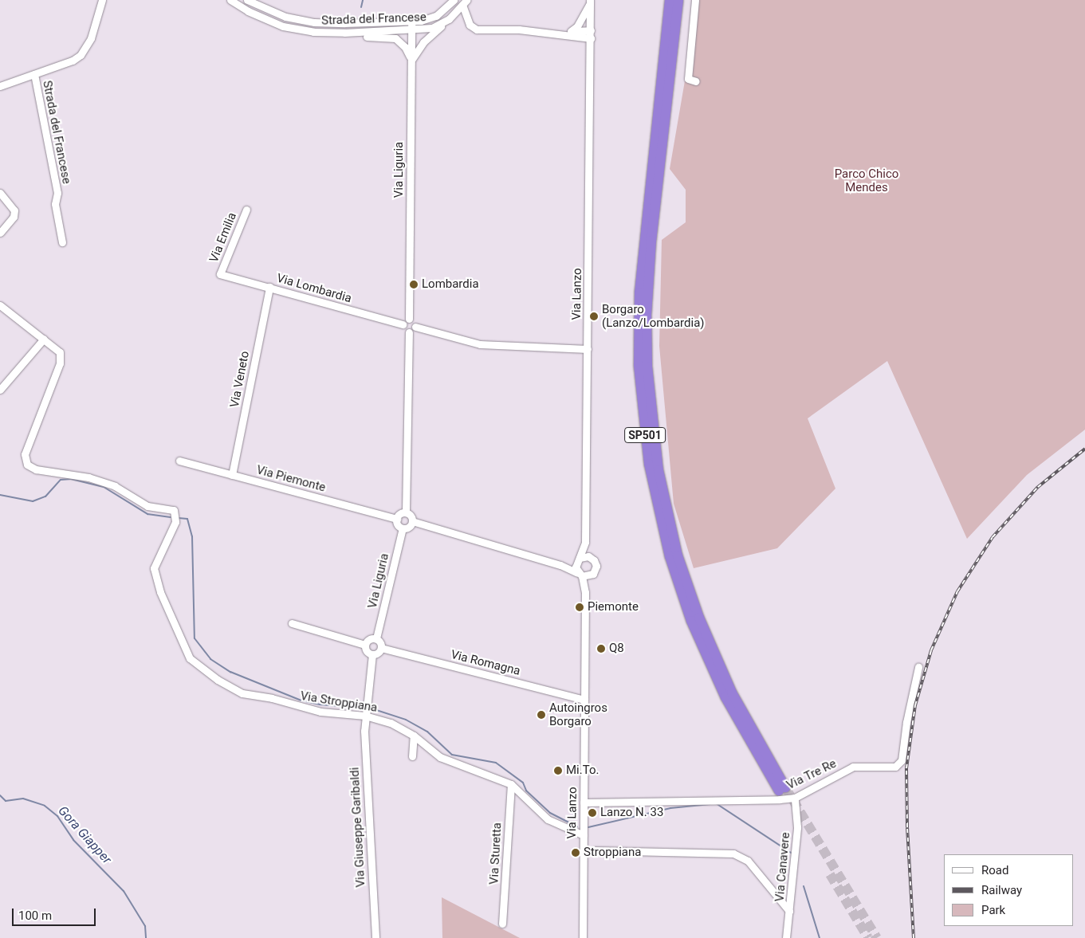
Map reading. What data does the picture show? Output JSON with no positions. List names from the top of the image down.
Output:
{
  "streets": {
    "highway": ["SP501"],
    "street": [
      "Strada del Francese",
      "Via Liguria",
      "Via Emilia",
      "Via Lombardia",
      "Via Lanzo",
      "Via Veneto",
      "Via Piemonte",
      "Via Romagna",
      "Via Stroppiana",
      "Via Tre Re",
      "Via Giuseppe Garibaldi",
      "Via Sturetta",
      "Via Canavere"
    ]
  },
  "crossings": [
    ["Strada del Francese", "Via Liguria"],
    ["Strada del Francese", "Via Lanzo"],
    ["Via Liguria", "Via Piemonte"],
    ["Via Liguria", "Via Romagna"],
    ["Via Emilia", "Via Lombardia"],
    ["Via Lombardia", "Via Veneto"],
    ["Via Lanzo", "Via Romagna"],
    ["Via Lanzo", "Via Stroppiana"],
    ["Via Lanzo", "Via Tre Re"],
    ["Via Veneto", "Via Piemonte"],
    ["Via Stroppiana", "Via Giuseppe Garibaldi"],
    ["Via Stroppiana", "Via Sturetta"],
    ["Via Tre Re", "Via Canavere"]
  ],
  "water": ["Gora Giapper"],
  "parks": ["Parco Chico Mendes"],
  "places": [
    "Lombardia",
    "Borgaro (Lanzo/Lombardia)",
    "Piemonte",
    "Q8",
    "Autoingros Borgaro",
    "Mi.To.",
    "Lanzo N. 33",
    "Stroppiana"
  ],
  "legend": ["Road", "Railway", "Park"],
  "scale_bar": "100 m"
}
